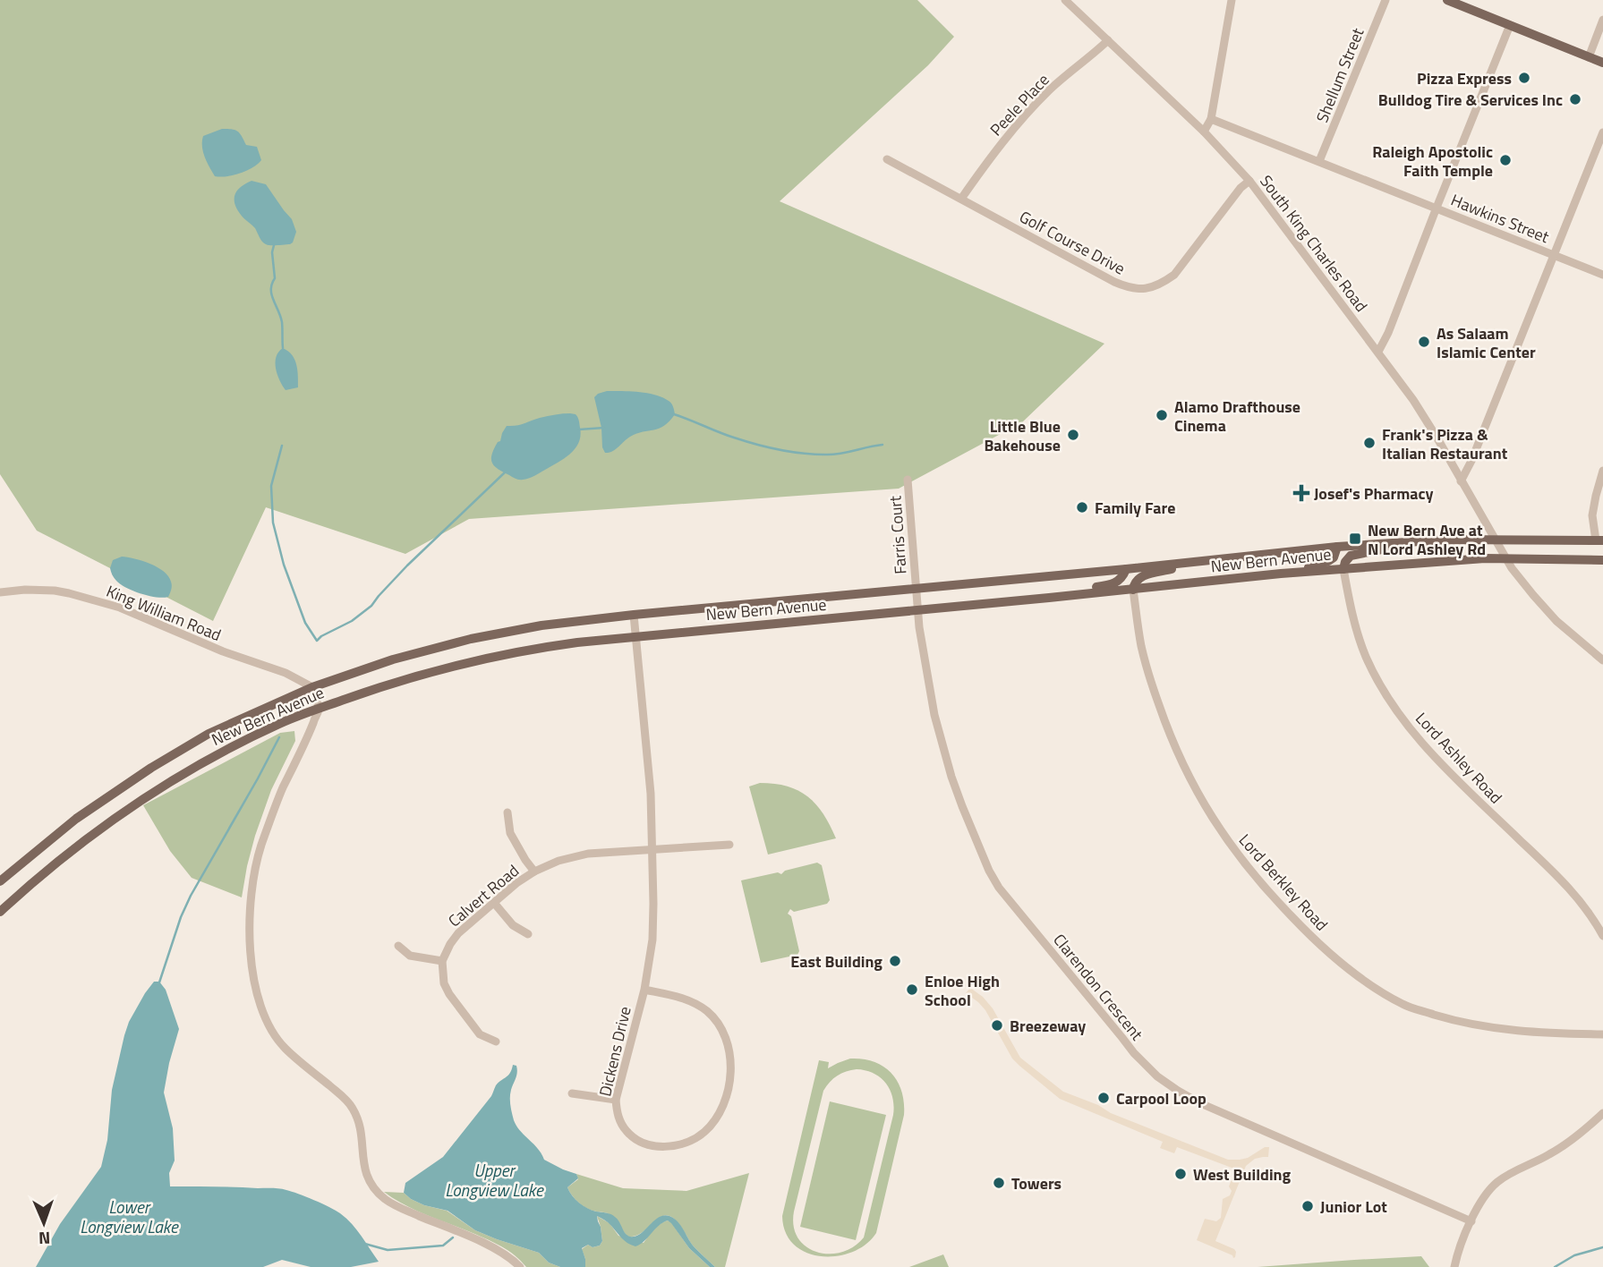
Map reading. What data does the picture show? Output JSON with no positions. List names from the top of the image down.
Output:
{
  "streets": {
    "main road": ["New Bern Avenue"],
    "street": [
      "Shellum Street",
      "Peele Place",
      "Hawkins Street",
      "Golf Course Drive",
      "South King Charles Road",
      "Farris Court",
      "King William Road",
      "Lord Ashley Road",
      "Lord Berkley Road",
      "Calvert Road",
      "Clarendon Crescent",
      "Dickens Drive"
    ]
  },
  "crossings": [
    ["Shellum Street", "Hawkins Street"],
    ["Peele Place", "Golf Course Drive"],
    ["Peele Place", "South King Charles Road"],
    ["Golf Course Drive", "South King Charles Road"],
    ["South King Charles Road", "New Bern Avenue"],
    ["Farris Court", "New Bern Avenue"],
    ["Farris Court", "Clarendon Crescent"],
    ["New Bern Avenue", "King William Road"],
    ["New Bern Avenue", "Lord Ashley Road"],
    ["New Bern Avenue", "Lord Berkley Road"],
    ["New Bern Avenue", "Clarendon Crescent"],
    ["New Bern Avenue", "Dickens Drive"],
    ["Calvert Road", "Dickens Drive"]
  ],
  "water": ["Upper Longview Lake", "Lower Longview Lake"],
  "places": {
    "other": [
      "Pizza Express",
      "Bulldog Tire & Services Inc",
      "Raleigh Apostolic Faith Temple",
      "As Salaam Islamic Center",
      "Alamo Drafthouse Cinema",
      "Little Blue Bakehouse",
      "Frank's Pizza & Italian Restaurant",
      "Family Fare",
      "East Building",
      "Enloe High School",
      "Breezeway",
      "Carpool Loop",
      "West Building",
      "Towers",
      "Junior Lot"
    ],
    "health": ["Josef's Pharmacy"],
    "transit": ["New Bern Ave at N Lord Ashley Rd"]
  },
  "north": "bottom"
}
